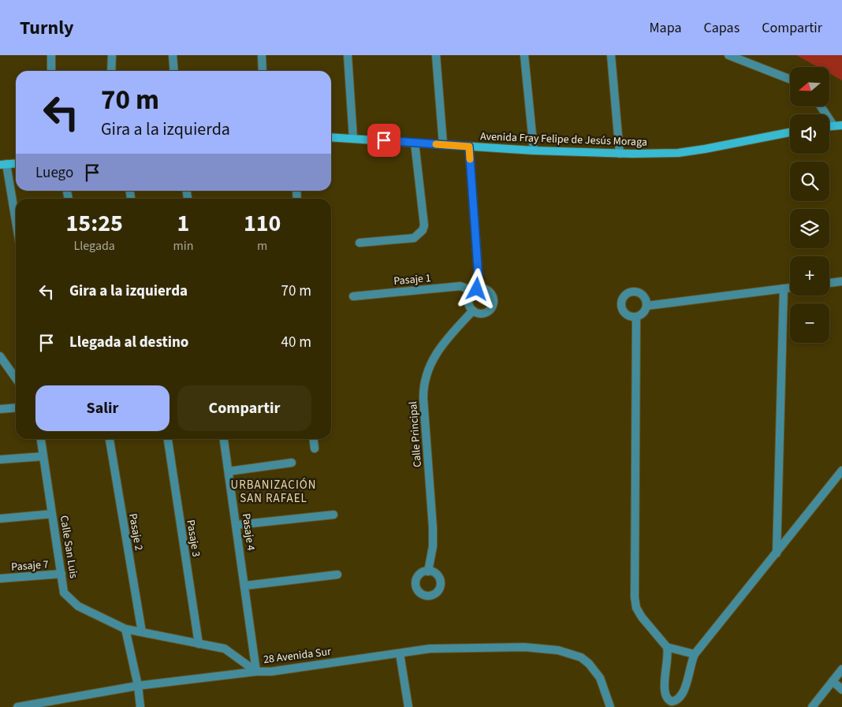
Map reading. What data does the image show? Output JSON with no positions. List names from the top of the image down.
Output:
{
  "streets": {
    "street": [
      "Avenida Fray Felipe de Jesús Moraga",
      "Pasaje 1",
      "Calle Principal",
      "Pasaje 2",
      "Pasaje 4",
      "Pasaje 3",
      "Calle San Luis",
      "Pasaje 7",
      "28 Avenida Sur"
    ]
  },
  "crossings": [
    ["Pasaje 1", "Calle Principal"],
    ["Pasaje 2", "Calle San Luis"],
    ["Pasaje 4", "Calle San Luis"],
    ["Pasaje 4", "28 Avenida Sur"],
    ["Pasaje 3", "Calle San Luis"],
    ["Calle San Luis", "Pasaje 7"],
    ["Calle San Luis", "28 Avenida Sur"]
  ],
  "districts": ["URBANIZACIÓN SAN RAFAEL"],
  "north": "left",
  "page": {
    "header": "Turnly",
    "nav": ["Mapa", "Capas", "Compartir"],
    "map_buttons": ["+", "−"],
    "turn": ["70 m", "Gira a la izquierda"],
    "then": "Luego",
    "eta": [
      "15:25",
      "Llegada",
      "1",
      "min",
      "110",
      "m"
    ],
    "list": [
      {
        "name": "Gira a la izquierda",
        "value": "70 m"
      },
      {
        "name": "Llegada al destino",
        "value": "40 m"
      }
    ],
    "buttons": ["Salir", "Compartir"]
  }
}
